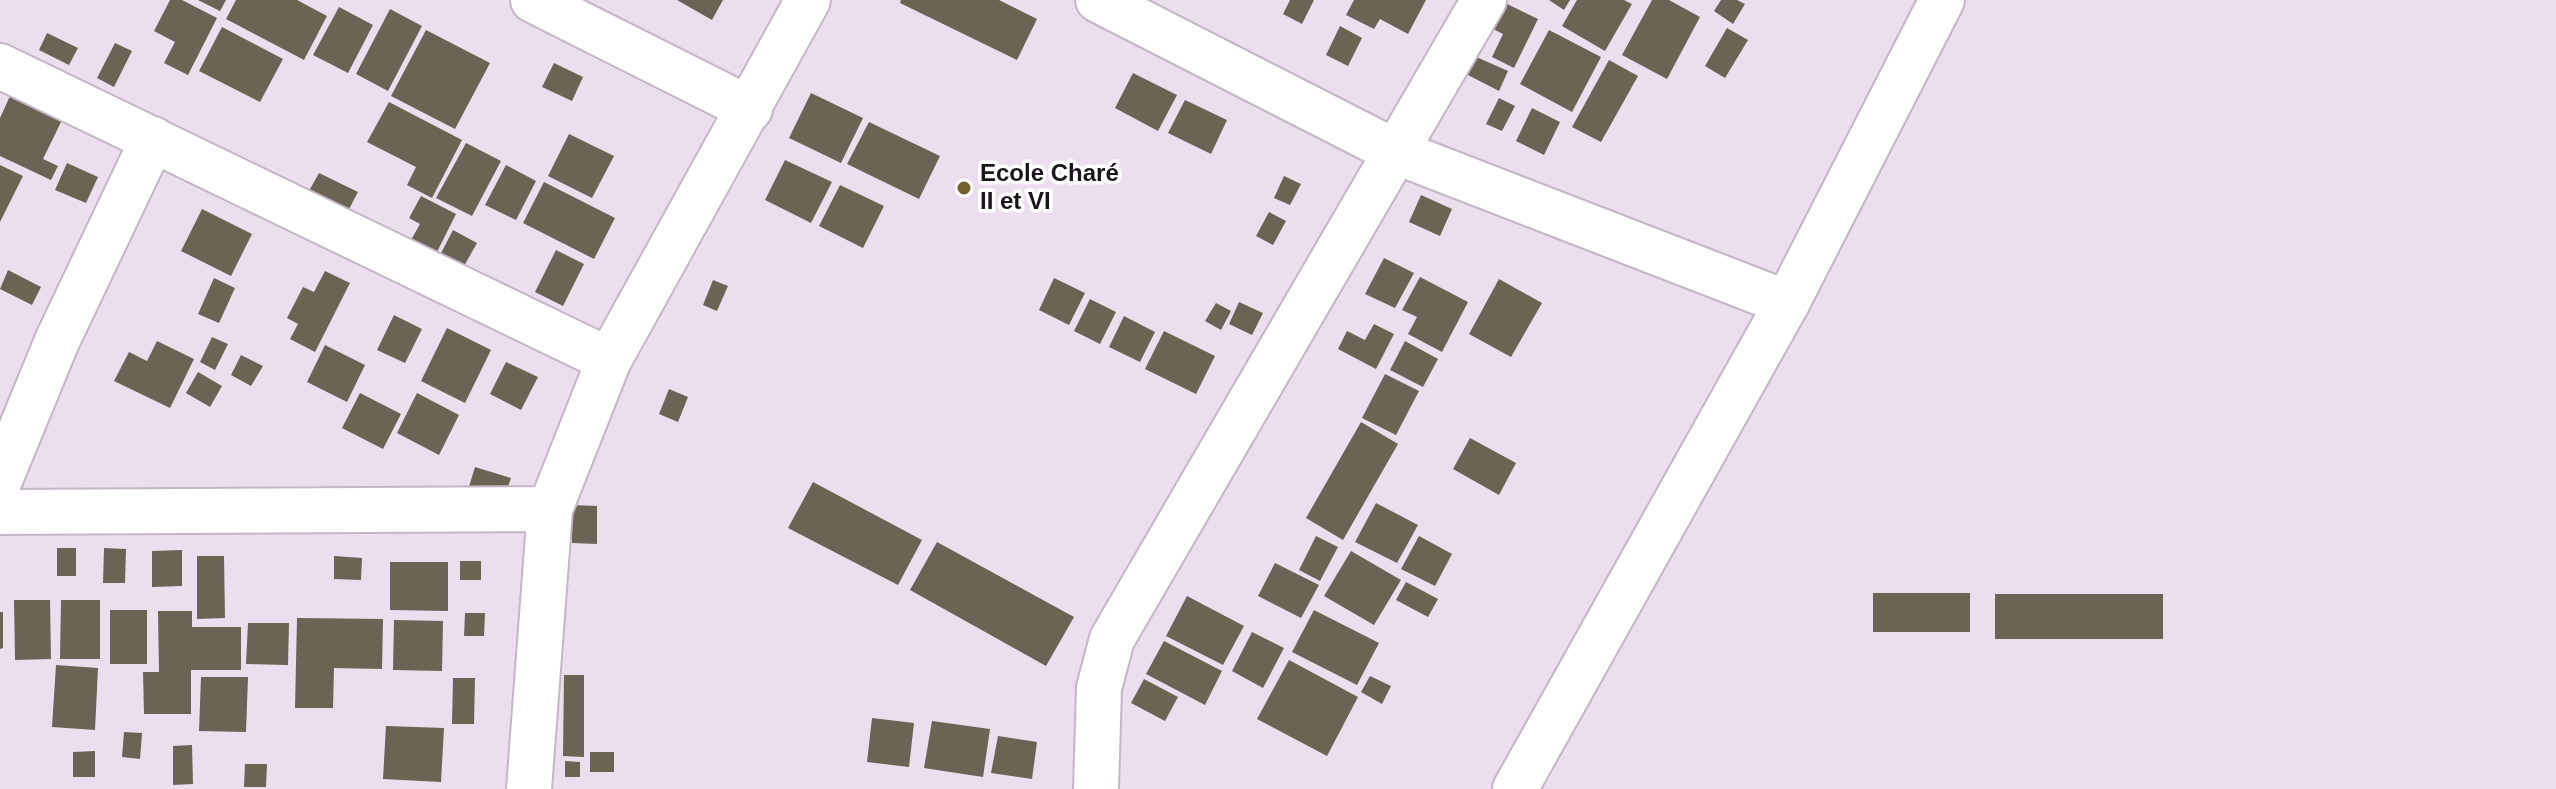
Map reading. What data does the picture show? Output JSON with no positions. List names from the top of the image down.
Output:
{
  "places": ["Ecole Charé II et VI"]
}
